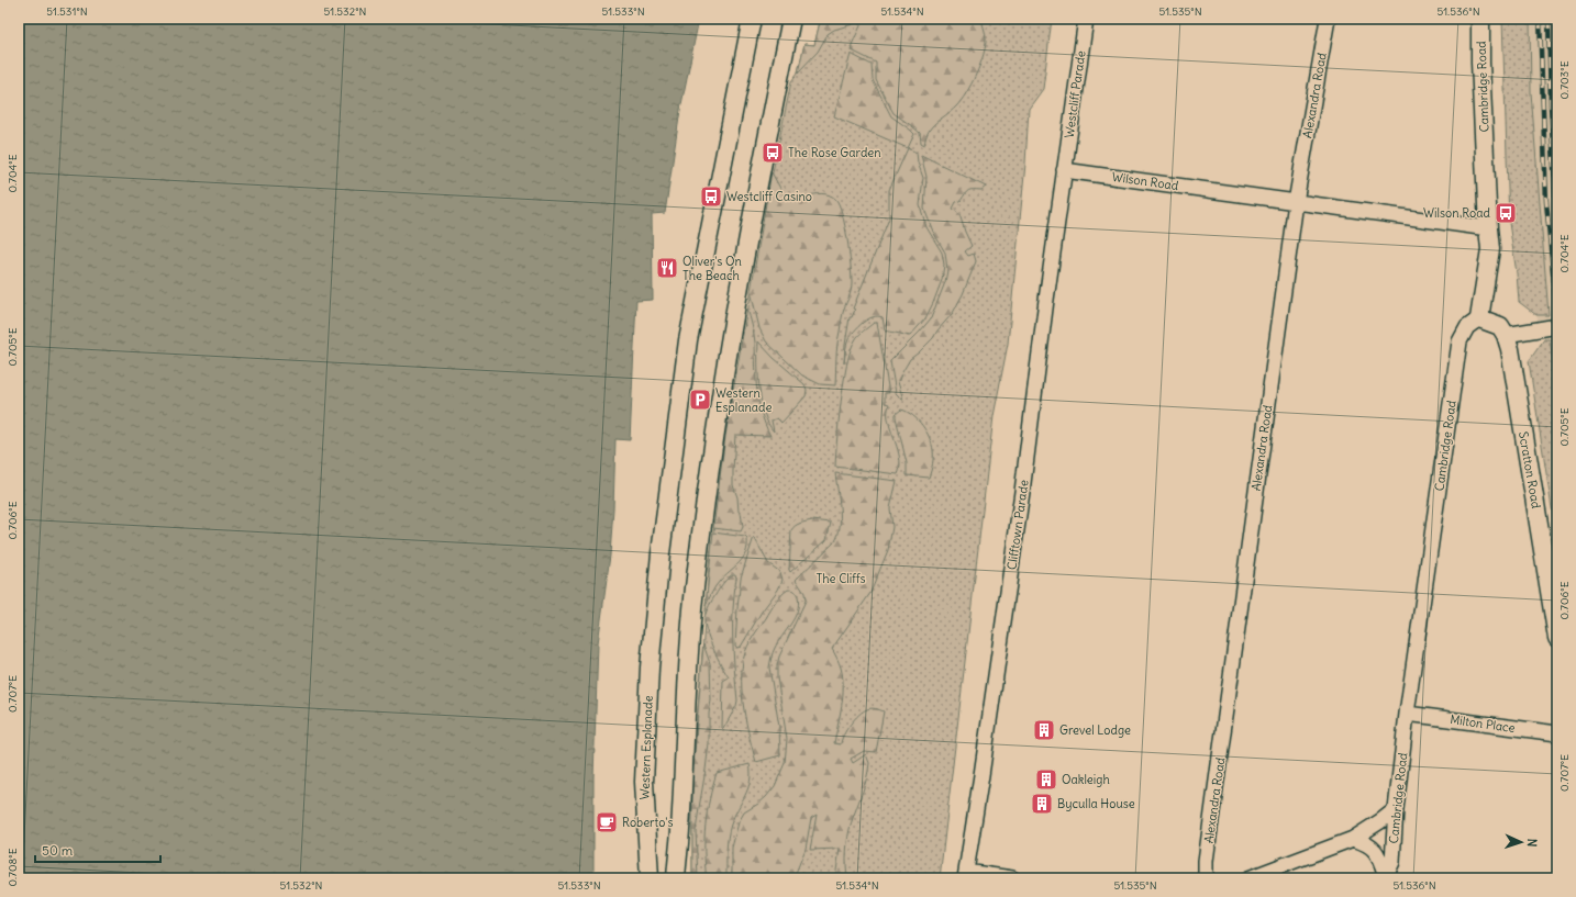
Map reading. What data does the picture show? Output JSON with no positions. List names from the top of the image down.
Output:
{
  "streets": {
    "street": [
      "Cambridge Road",
      "Westcliff Parade",
      "Alexandra Road",
      "Wilson Road",
      "Scratton Road",
      "Clifftown Parade",
      "Milton Place",
      "Western Esplanade"
    ]
  },
  "crossings": [
    ["Cambridge Road", "Wilson Road"],
    ["Cambridge Road", "Milton Place"],
    ["Westcliff Parade", "Wilson Road"],
    ["Westcliff Parade", "Clifftown Parade"],
    ["Alexandra Road", "Wilson Road"],
    ["Wilson Road", "Clifftown Parade"]
  ],
  "parks": ["The Cliffs"],
  "places": {
    "bus stop": ["The Rose Garden", "Westcliff Casino", "Wilson Road"],
    "restaurant": ["Oliver's On The Beach"],
    "parking": ["Western Esplanade"],
    "building": ["Grevel Lodge", "Oakleigh", "Byculla House"],
    "cafe": ["Roberto's"]
  },
  "scale_bar": "50 m",
  "north": "right",
  "coordinates": [
    "51.531°N",
    "51.532°N",
    "51.533°N",
    "51.534°N",
    "51.535°N",
    "51.536°N",
    "0.703°E",
    "0.704°E",
    "0.705°E",
    "0.706°E",
    "0.707°E",
    "0.708°E"
  ]
}
